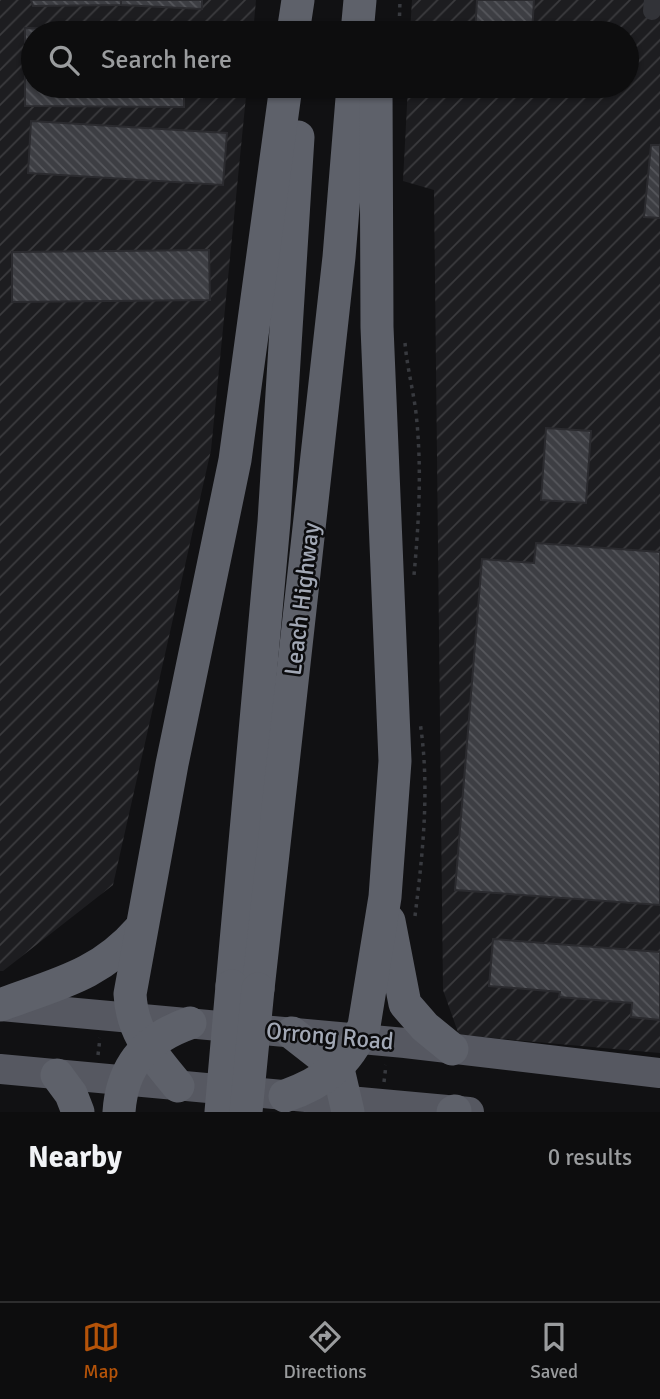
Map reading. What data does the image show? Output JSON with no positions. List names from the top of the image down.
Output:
{
  "streets": {
    "highway": ["Leach Highway", "Orrong Road"]
  },
  "page": {
    "search": "Search here",
    "heading": ["Nearby", "0 results"],
    "nav": ["Map", "Directions", "Saved"]
  }
}
